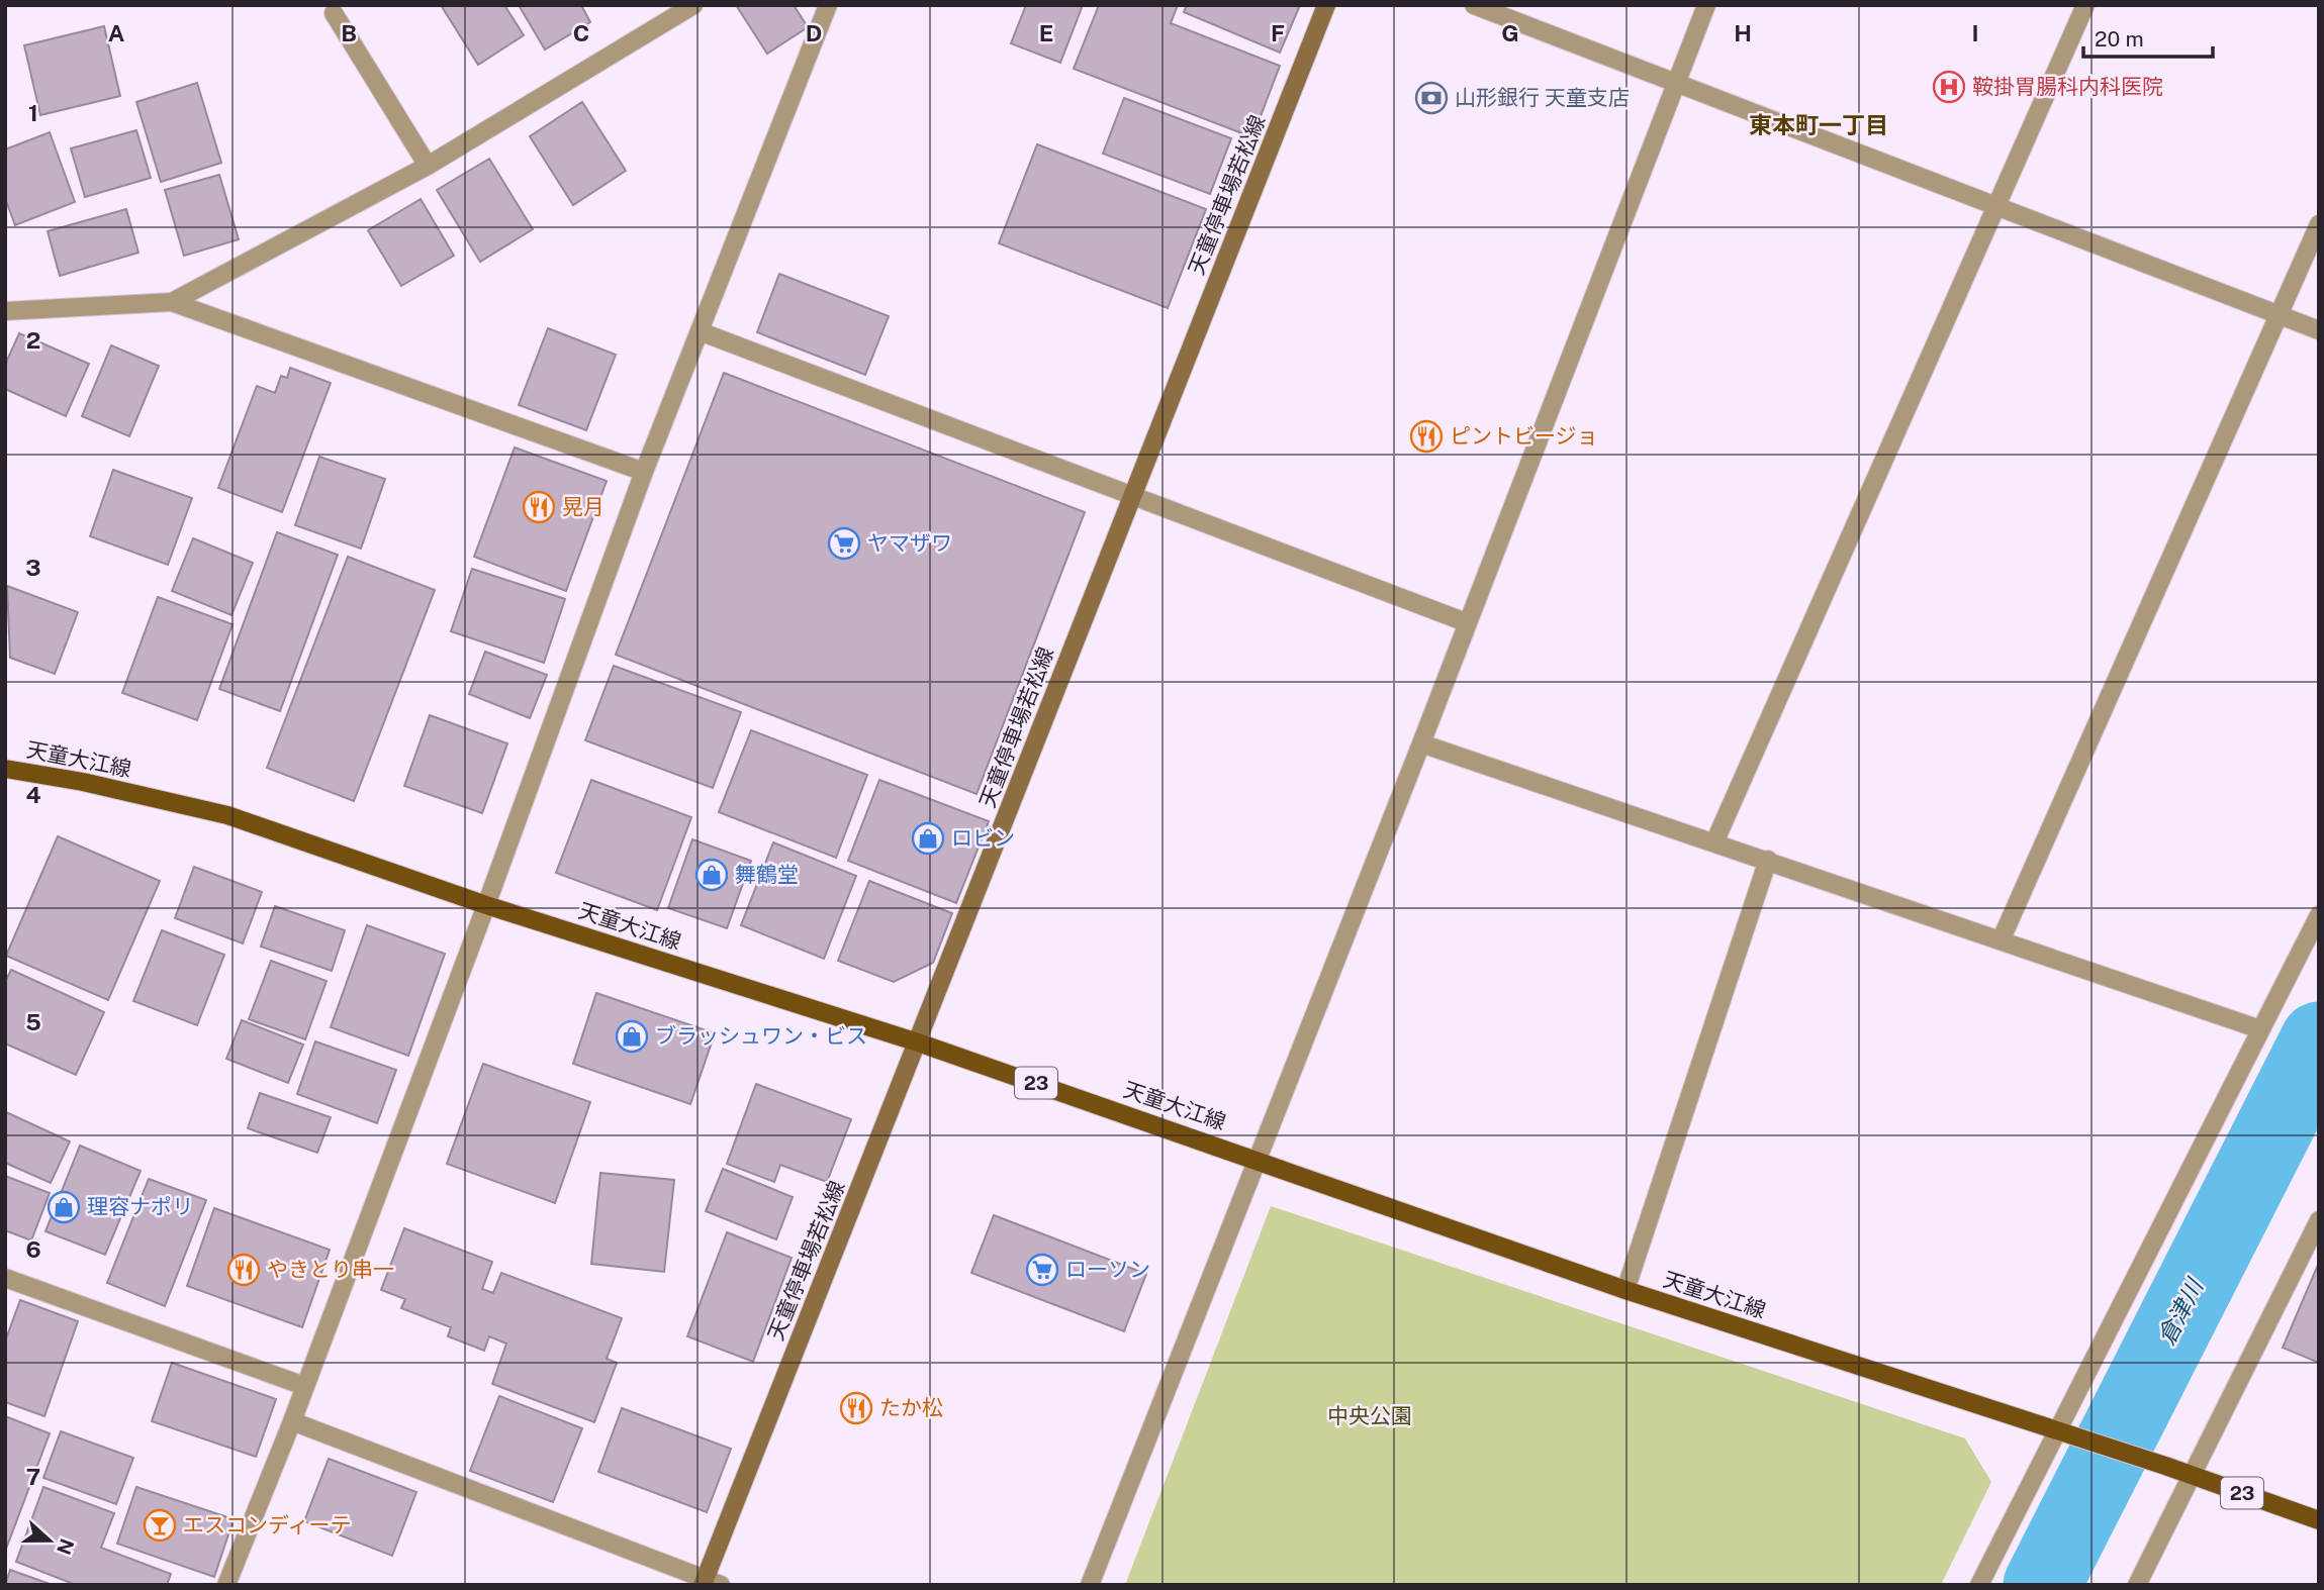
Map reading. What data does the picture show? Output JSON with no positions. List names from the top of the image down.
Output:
{
  "streets": {
    "main road": ["天童停車場若松線", "天童大江線", "23"]
  },
  "crossings": [
    ["天童停車場若松線", "天童大江線"]
  ],
  "districts": ["東本町一丁目"],
  "water": ["倉津川"],
  "parks": ["中央公園"],
  "places": {
    "hospital": ["鞍掛胃腸科内科医院"],
    "bank": ["山形銀行 天童支店"],
    "restaurant": [
      "ピントビージョ",
      "晃月",
      "やきとり串一",
      "たか松"
    ],
    "supermarket": ["ヤマザワ", "ローソン"],
    "shop": [
      "ロビン",
      "舞鶴堂",
      "ブラッシュワン・ビス",
      "理容ナポリ"
    ],
    "bar": ["エスコンディーテ"]
  },
  "scale_bar": "20 m",
  "north": "right",
  "grid": {
    "columns": [
      "A",
      "B",
      "C",
      "D",
      "E",
      "F",
      "G",
      "H",
      "I"
    ],
    "rows": [
      "1",
      "2",
      "3",
      "4",
      "5",
      "6",
      "7"
    ]
  }
}
